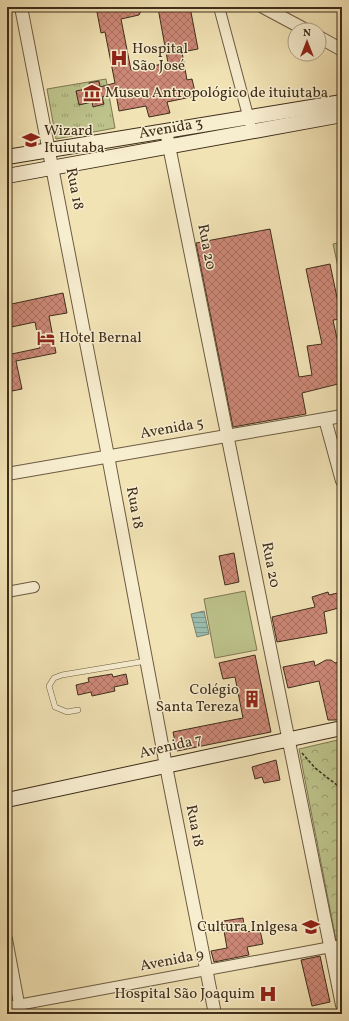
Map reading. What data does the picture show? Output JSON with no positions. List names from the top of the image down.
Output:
{
  "streets": {
    "main road": ["Avenida 3", "Avenida 7"],
    "street": [
      "Rua 18",
      "Rua 20",
      "Avenida 5",
      "Avenida 9"
    ]
  },
  "crossings": [
    ["Avenida 3", "Rua 18"],
    ["Avenida 3", "Rua 20"],
    ["Rua 18", "Avenida 5"],
    ["Rua 18", "Avenida 7"],
    ["Rua 18", "Avenida 9"],
    ["Rua 20", "Avenida 5"],
    ["Rua 20", "Avenida 7"],
    ["Rua 20", "Avenida 9"]
  ],
  "places": {
    "hospital": ["Hospital São José", "Hospital São Joaquim"],
    "museum": ["Museu Antropológico de ituiutaba"],
    "school or university": ["Wizard Ituiutaba", "Cultura Inlgesa"],
    "hotel": ["Hotel Bernal"],
    "building": ["Colégio Santa Tereza"]
  },
  "north": "top"
}
